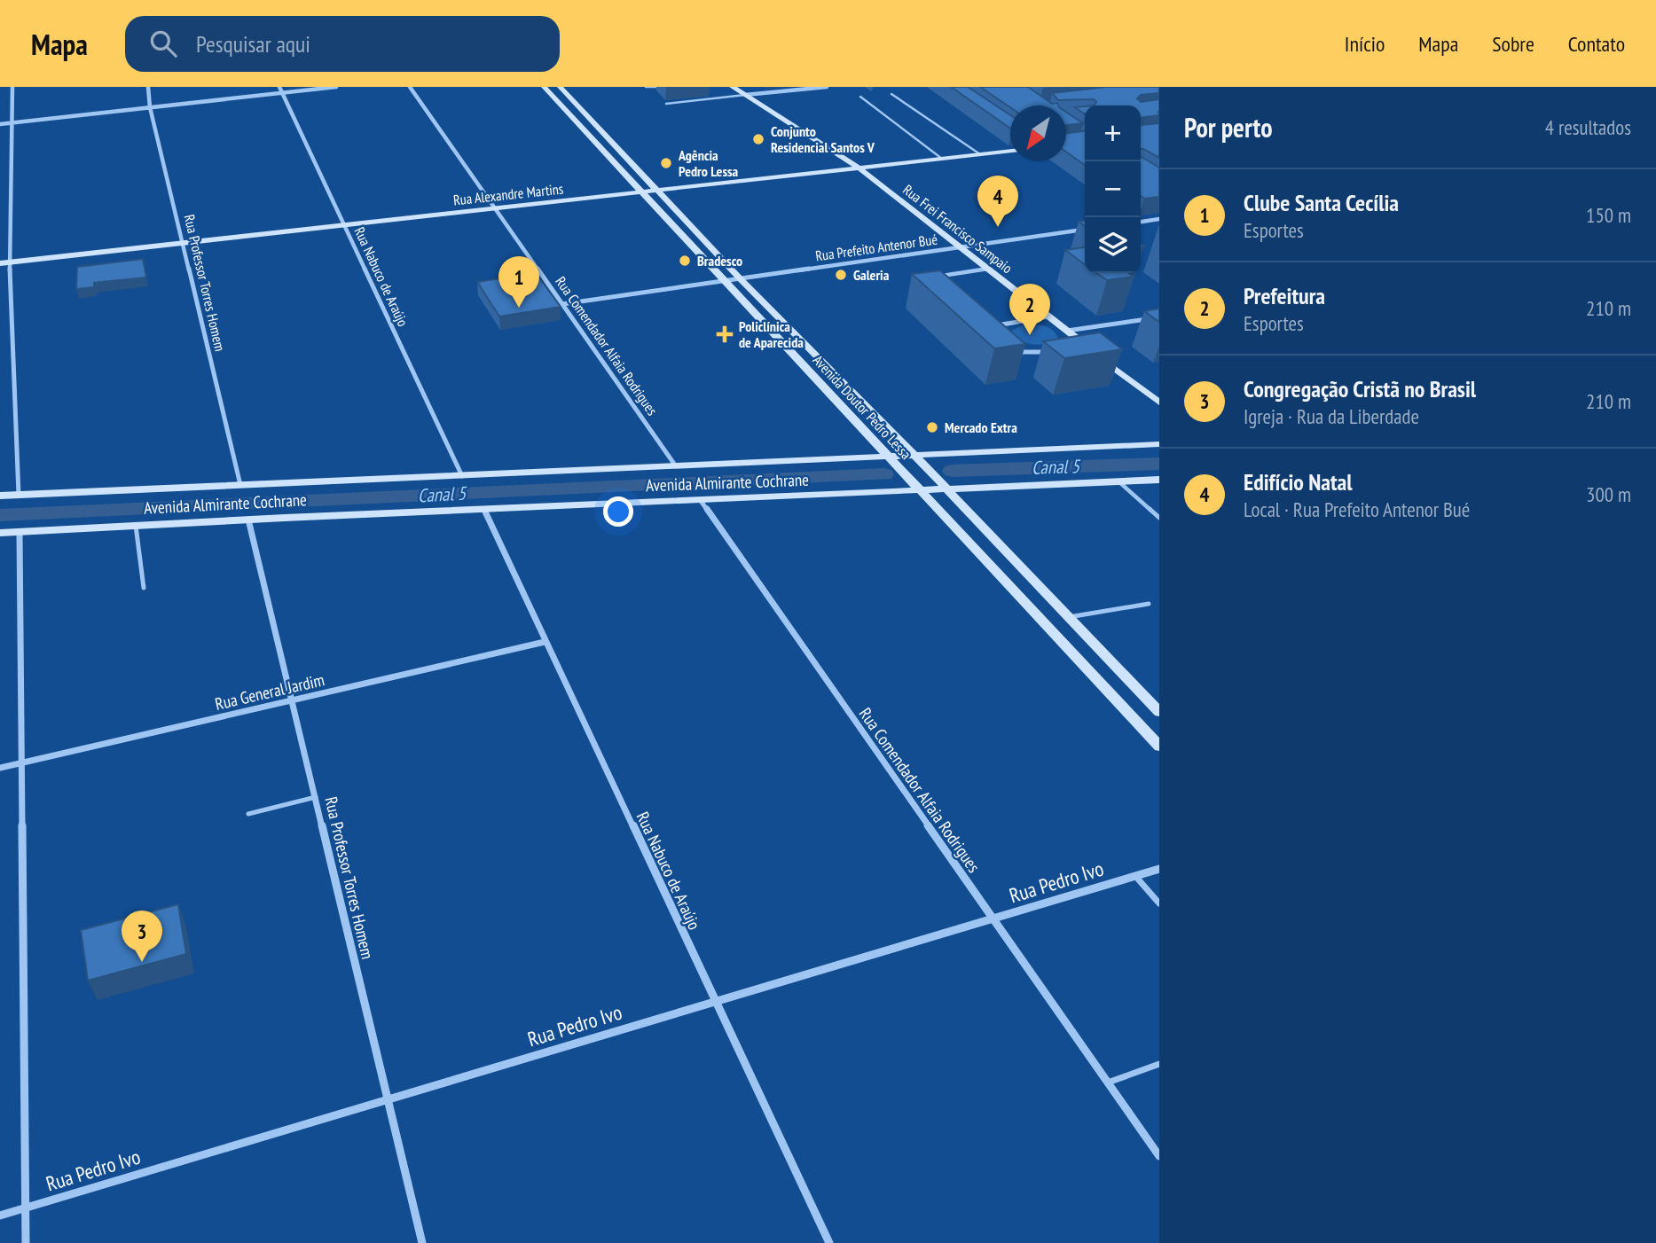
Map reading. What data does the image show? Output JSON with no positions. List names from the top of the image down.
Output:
{
  "streets": {
    "main road": [
      "Rua Alexandre Martins",
      "Rua Frei Francisco Sampaio",
      "Avenida Doutor Pedro Lessa",
      "Avenida Almirante Cochrane"
    ],
    "street": [
      "Rua Prefeito Antenor Bué",
      "Rua Nabuco de Araújo",
      "Rua Professor Torres Homem",
      "Rua Comendador Alfaia Rodrigues",
      "Rua General Jardim",
      "Rua Pedro Ivo"
    ]
  },
  "crossings": [
    ["Rua Alexandre Martins", "Rua Frei Francisco Sampaio"],
    ["Rua Alexandre Martins", "Rua Nabuco de Araújo"],
    ["Rua Alexandre Martins", "Rua Professor Torres Homem"],
    ["Rua Alexandre Martins", "Rua Comendador Alfaia Rodrigues"],
    ["Rua Alexandre Martins", "Avenida Doutor Pedro Lessa"],
    ["Rua Frei Francisco Sampaio", "Rua Prefeito Antenor Bué"],
    ["Rua Prefeito Antenor Bué", "Rua Comendador Alfaia Rodrigues"],
    ["Rua Prefeito Antenor Bué", "Avenida Doutor Pedro Lessa"],
    ["Rua Nabuco de Araújo", "Avenida Almirante Cochrane"],
    ["Rua Nabuco de Araújo", "Rua General Jardim"],
    ["Rua Nabuco de Araújo", "Rua Pedro Ivo"],
    ["Rua Professor Torres Homem", "Avenida Almirante Cochrane"],
    ["Rua Professor Torres Homem", "Rua General Jardim"],
    ["Rua Professor Torres Homem", "Rua Pedro Ivo"],
    ["Rua Comendador Alfaia Rodrigues", "Avenida Almirante Cochrane"],
    ["Rua Comendador Alfaia Rodrigues", "Rua Pedro Ivo"],
    ["Avenida Doutor Pedro Lessa", "Avenida Almirante Cochrane"]
  ],
  "water": ["Canal 5"],
  "places": {
    "other": [
      "Conjunto Residencial Santos V",
      "Agência Pedro Lessa",
      "Bradesco",
      "Galeria",
      "Mercado Extra"
    ],
    "health": ["Policlínica de Aparecida"]
  },
  "north": "bottom left",
  "page": {
    "header": "Mapa",
    "search": "Pesquisar aqui",
    "nav": [
      "Início",
      "Mapa",
      "Sobre",
      "Contato"
    ],
    "heading": ["Por perto", "4 resultados"],
    "map_buttons": ["+", "−"],
    "list": [
      {
        "mark": "1",
        "name": "Clube Santa Cecília",
        "note": "Esportes",
        "value": "150 m"
      },
      {
        "mark": "2",
        "name": "Prefeitura",
        "note": "Esportes",
        "value": "210 m"
      },
      {
        "mark": "3",
        "name": "Congregação Cristã no Brasil",
        "note": "Igreja · Rua da Liberdade",
        "value": "210 m"
      },
      {
        "mark": "4",
        "name": "Edifício Natal",
        "note": "Local · Rua Prefeito Antenor Bué",
        "value": "300 m"
      }
    ],
    "pins": [
      "4",
      "1",
      "2",
      "3"
    ]
  }
}
